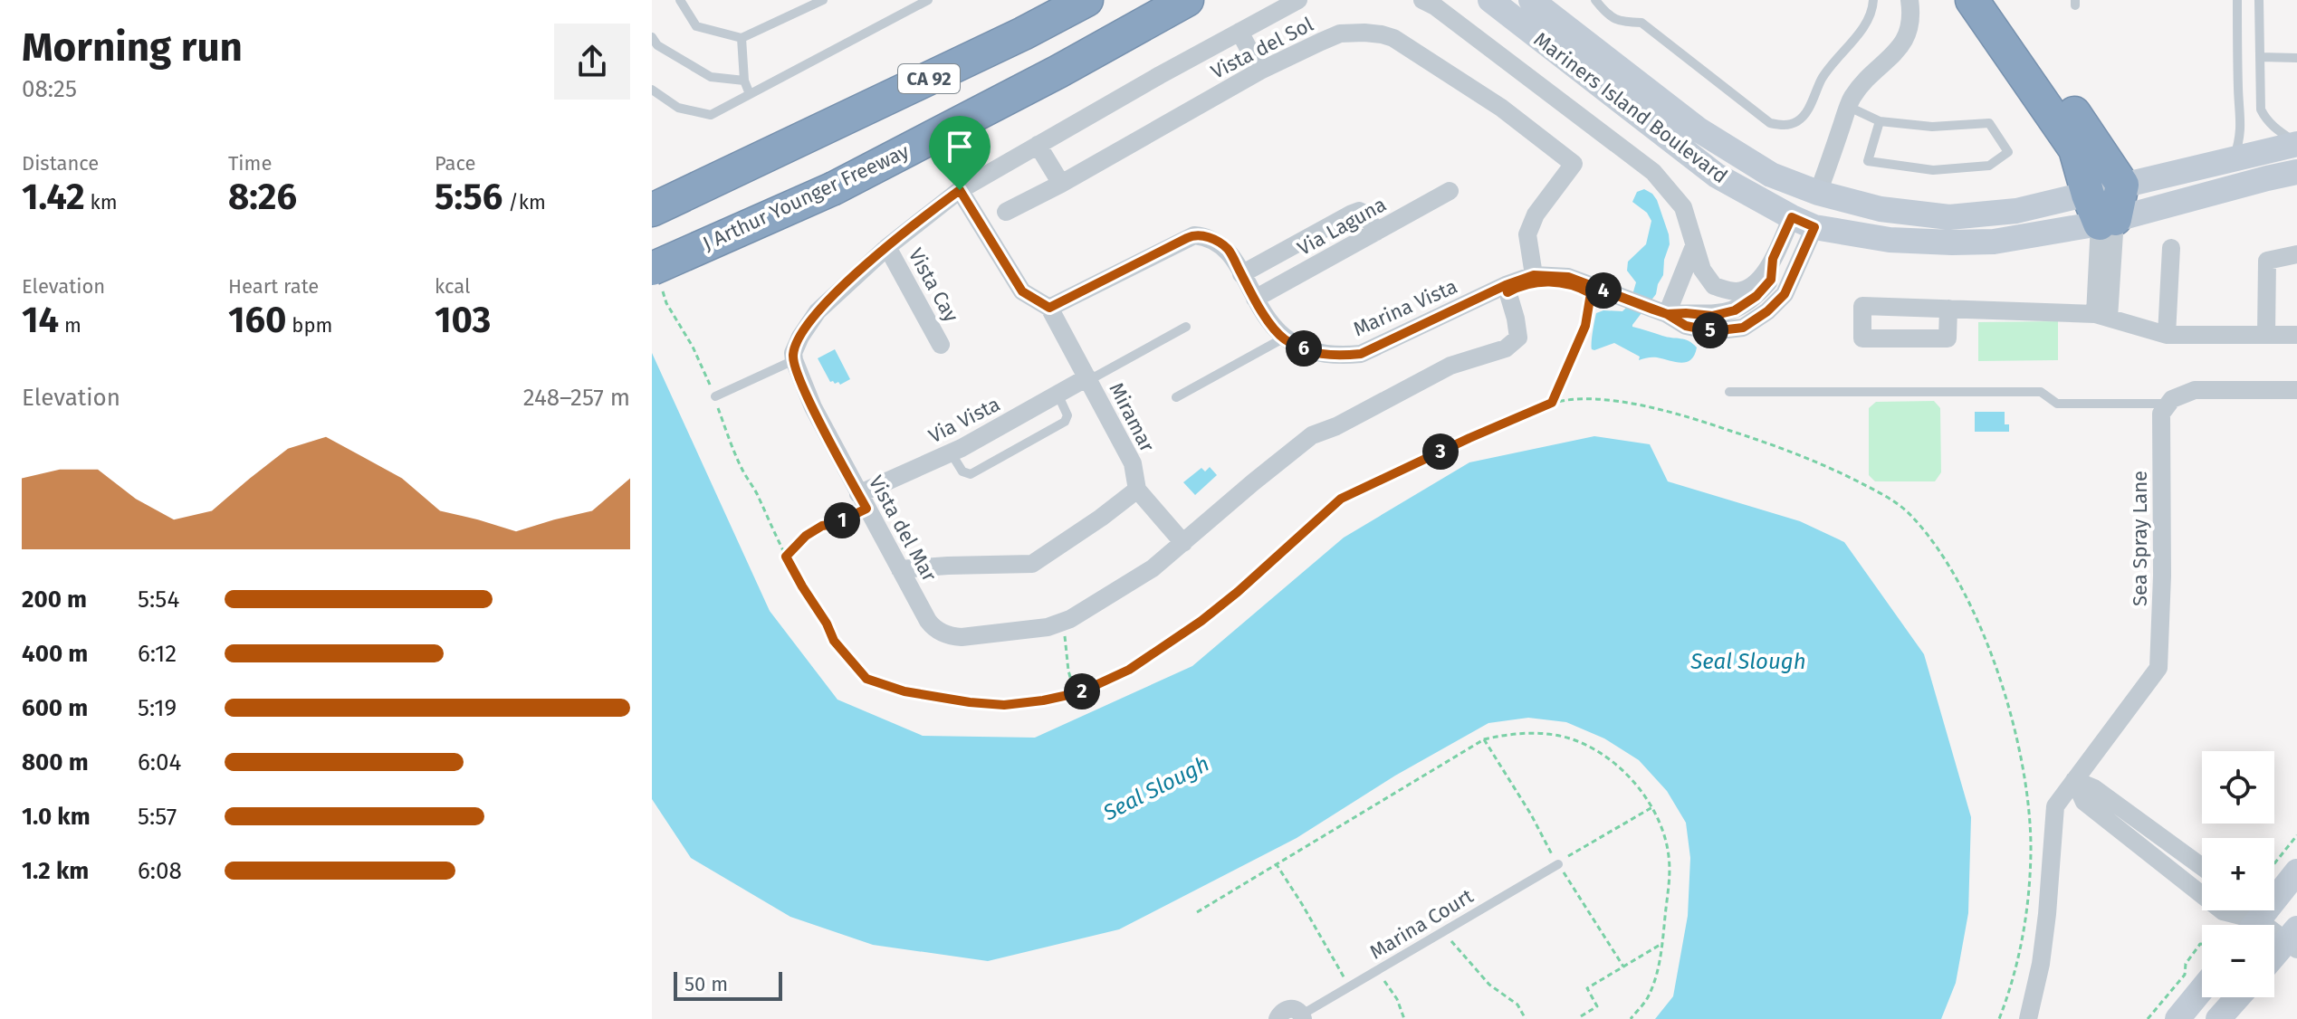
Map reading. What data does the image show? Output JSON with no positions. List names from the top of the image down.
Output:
{
  "streets": {
    "highway": ["CA 92", "J Arthur Younger Freeway"],
    "main road": ["Mariners Island Boulevard"],
    "street": [
      "Vista del Sol",
      "Via Laguna",
      "Vista Cay",
      "Marina Vista",
      "Miramar",
      "Via Vista",
      "Vista del Mar",
      "Sea Spray Lane"
    ],
    "lane": ["Marina Court"]
  },
  "crossings": [
    ["Vista del Sol", "Marina Vista"],
    ["Mariners Island Boulevard", "Marina Vista"],
    ["Marina Vista", "Vista del Mar"],
    ["Miramar", "Via Vista"],
    ["Via Vista", "Vista del Mar"]
  ],
  "water": ["Seal Slough"],
  "scale_bar": "50 m",
  "page": {
    "heading": ["Morning run", "08:25"],
    "stats": [
      ["Distance", "1.42 km"],
      ["Time", "8:26"],
      ["Pace", "5:56 /km"],
      ["Elevation", "14 m"],
      ["Heart rate", "160 bpm"],
      ["kcal", "103"]
    ],
    "pins": [
      "4",
      "5",
      "6",
      "3",
      "1",
      "2"
    ],
    "chart": ["Elevation", "248–257 m"],
    "list": [
      {
        "name": "200 m",
        "note": "5:54"
      },
      {
        "name": "400 m",
        "note": "6:12"
      },
      {
        "name": "600 m",
        "note": "5:19"
      },
      {
        "name": "800 m",
        "note": "6:04"
      },
      {
        "name": "1.0 km",
        "note": "5:57"
      },
      {
        "name": "1.2 km",
        "note": "6:08"
      }
    ],
    "map_buttons": ["+", "−"],
    "scale": "50 m"
  }
}
